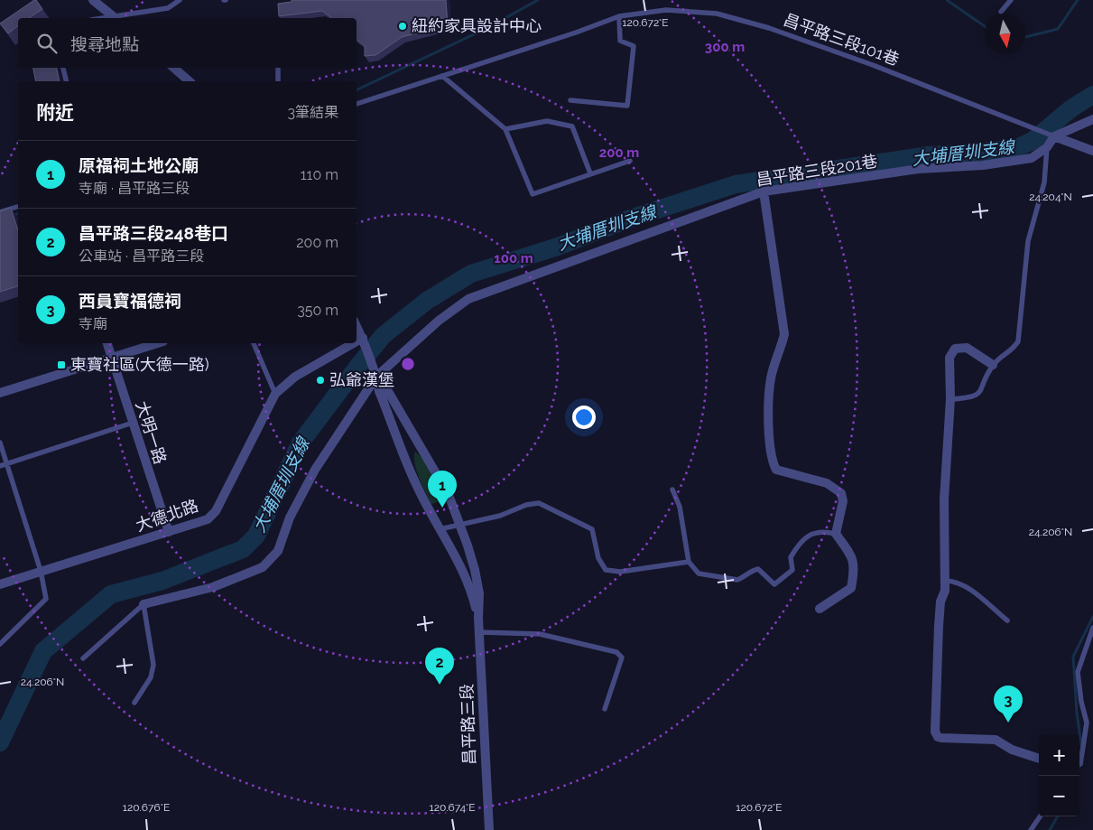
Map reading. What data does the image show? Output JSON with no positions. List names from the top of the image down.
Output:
{
  "streets": {
    "street": [
      "昌平路三段201巷",
      "大明一路",
      "大德北路",
      "昌平路三段"
    ],
    "lane": ["昌平路三段101巷"]
  },
  "crossings": [
    ["昌平路三段101巷", "昌平路三段201巷"],
    ["昌平路三段201巷", "昌平路三段"],
    ["大明一路", "大德北路"]
  ],
  "water": ["大埔厝圳支線"],
  "places": {
    "other": ["紐約家具設計中心", "弘爺漢堡"],
    "transit": ["東寶社區(大德一路)"]
  },
  "north": "bottom",
  "page": {
    "search": "搜尋地點",
    "heading": ["附近", "3筆結果"],
    "list": [
      {
        "mark": "1",
        "name": "原福祠土地公廟",
        "note": "寺廟 · 昌平路三段",
        "value": "110 m"
      },
      {
        "mark": "2",
        "name": "昌平路三段248巷口",
        "note": "公車站 · 昌平路三段",
        "value": "200 m"
      },
      {
        "mark": "3",
        "name": "西員寶福德祠",
        "note": "寺廟",
        "value": "350 m"
      }
    ],
    "pins": ["1", "2", "3"],
    "map_buttons": ["+", "−"]
  },
  "coordinates": [
    "120.672°E",
    "24.204°N",
    "24.206°N",
    "120.676°E",
    "120.674°E"
  ],
  "rings": ["300 m", "200 m", "100 m"]
}
